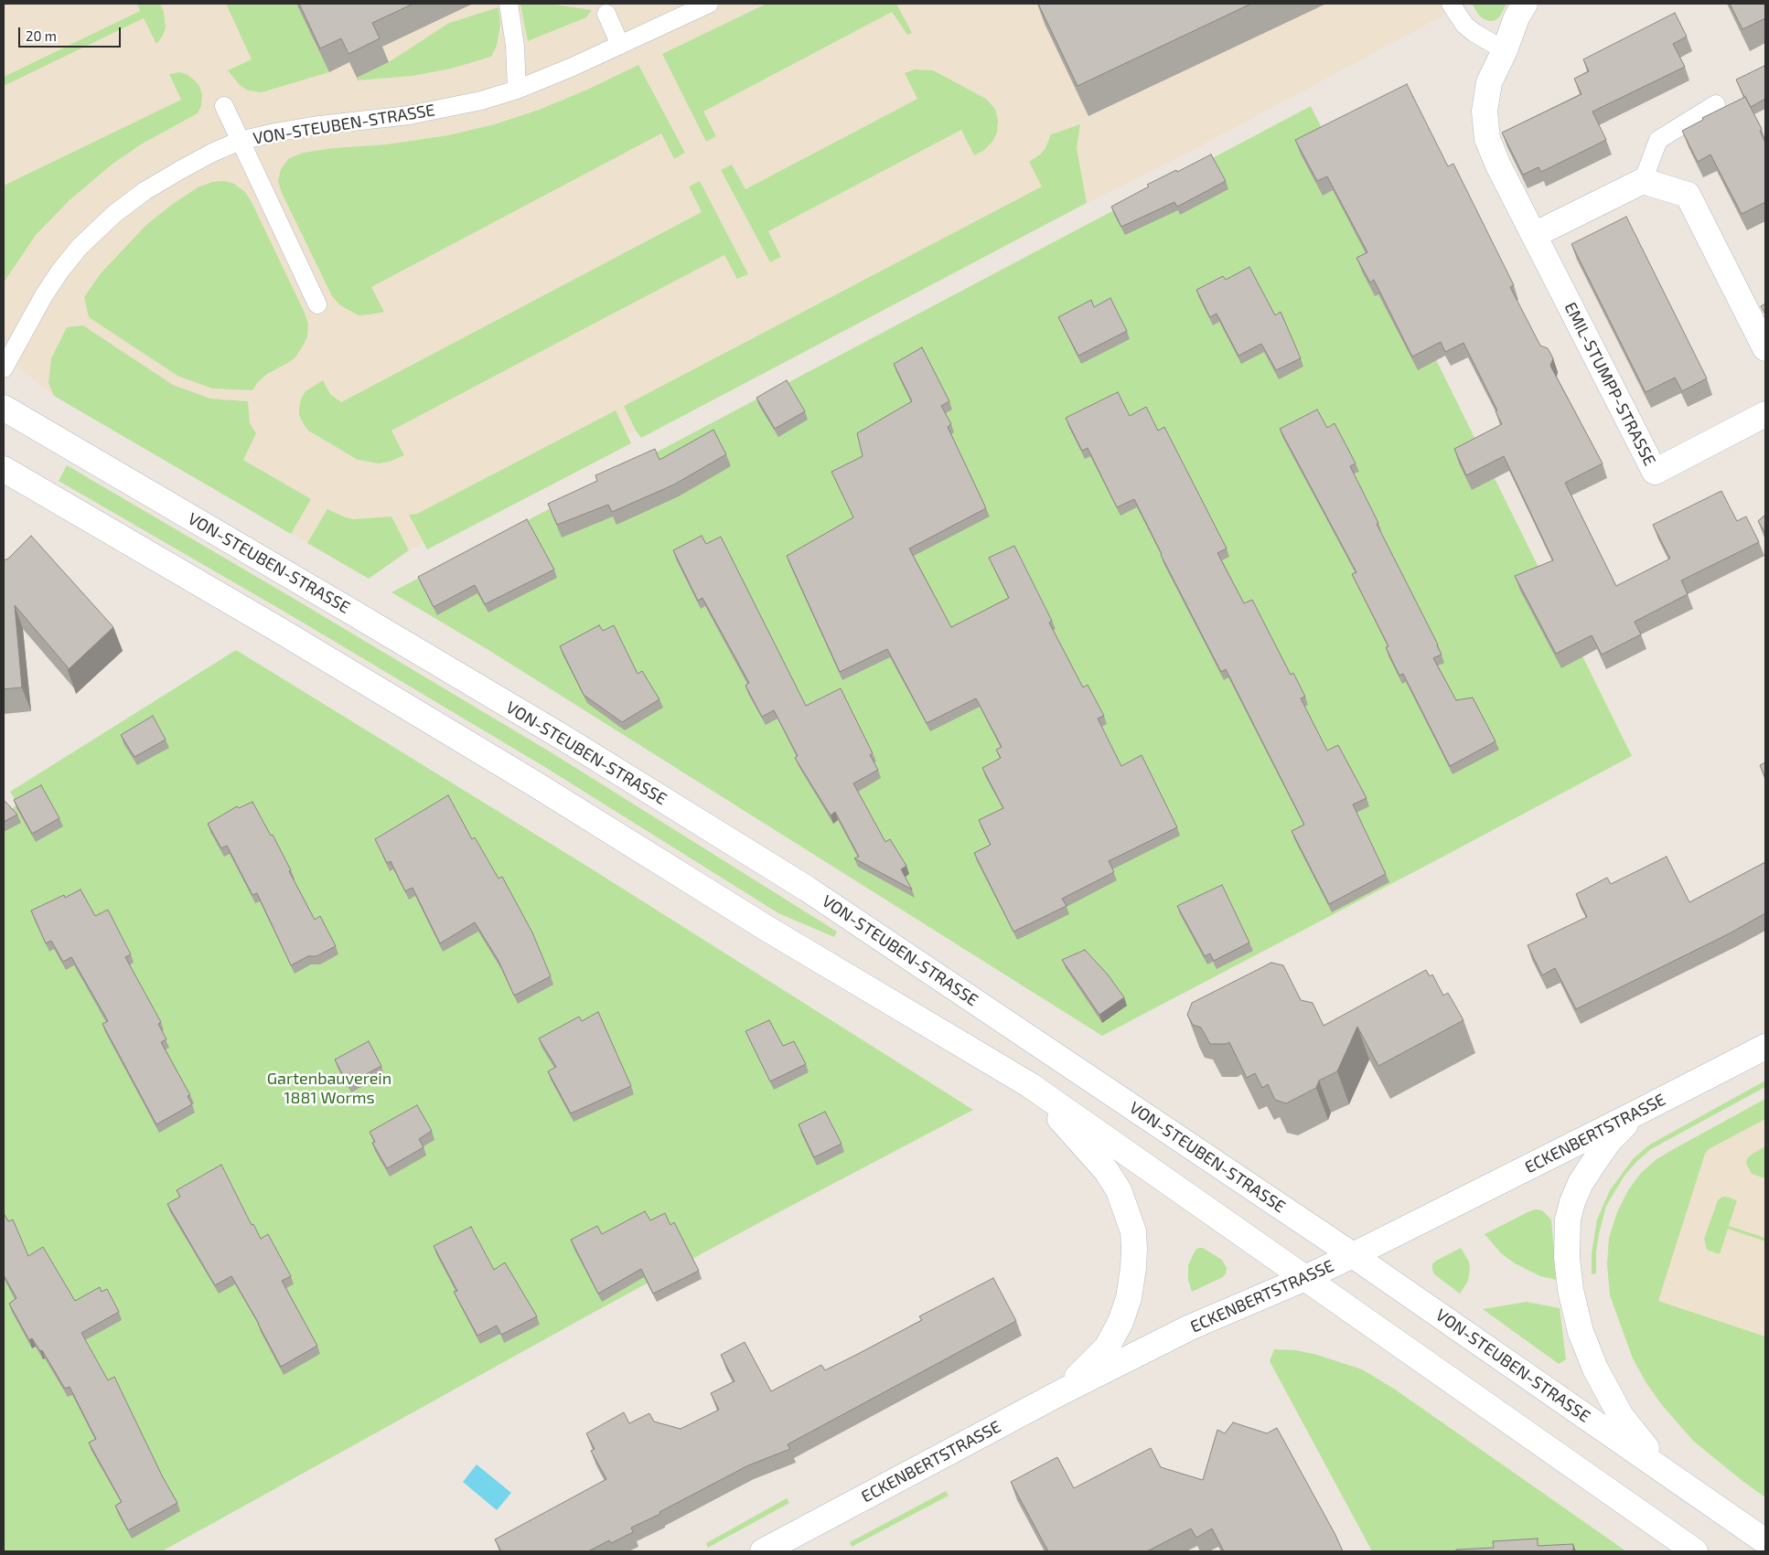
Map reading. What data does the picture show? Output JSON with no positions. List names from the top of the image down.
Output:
{
  "streets": {
    "street": ["VON-STEUBEN-STRASSE", "EMIL-STUMPP-STRASSE", "ECKENBERTSTRASSE"]
  },
  "crossings": [
    ["VON-STEUBEN-STRASSE", "ECKENBERTSTRASSE"]
  ],
  "parks": ["Gartenbauverein 1881 Worms"],
  "scale_bar": "20 m"
}
